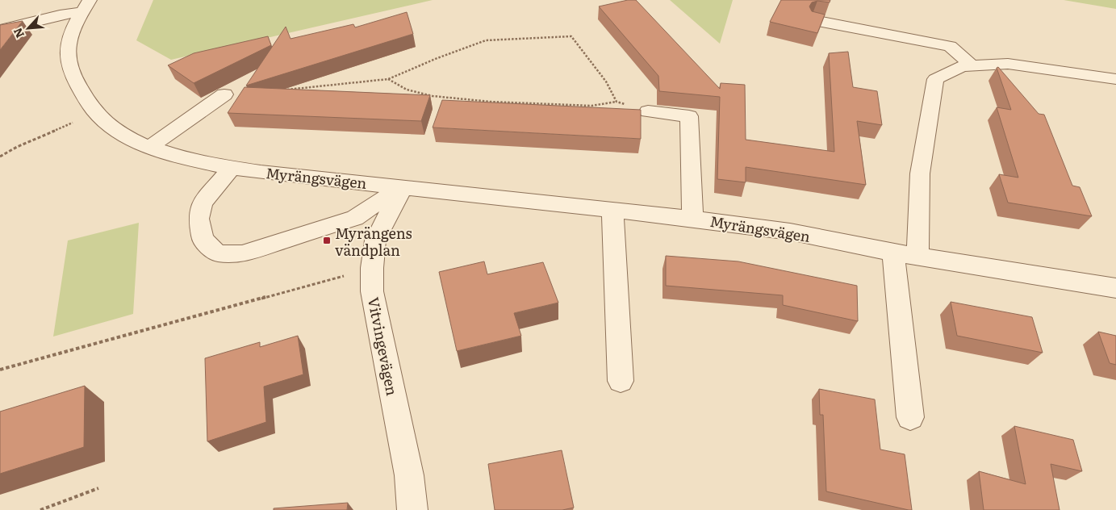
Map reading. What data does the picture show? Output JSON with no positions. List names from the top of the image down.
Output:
{
  "streets": {
    "street": ["Myrängsvägen", "Vitvingevägen"]
  },
  "crossings": [
    ["Myrängsvägen", "Vitvingevägen"]
  ],
  "places": {
    "transit": ["Myrängens vändplan"]
  },
  "north": "bottom left"
}
